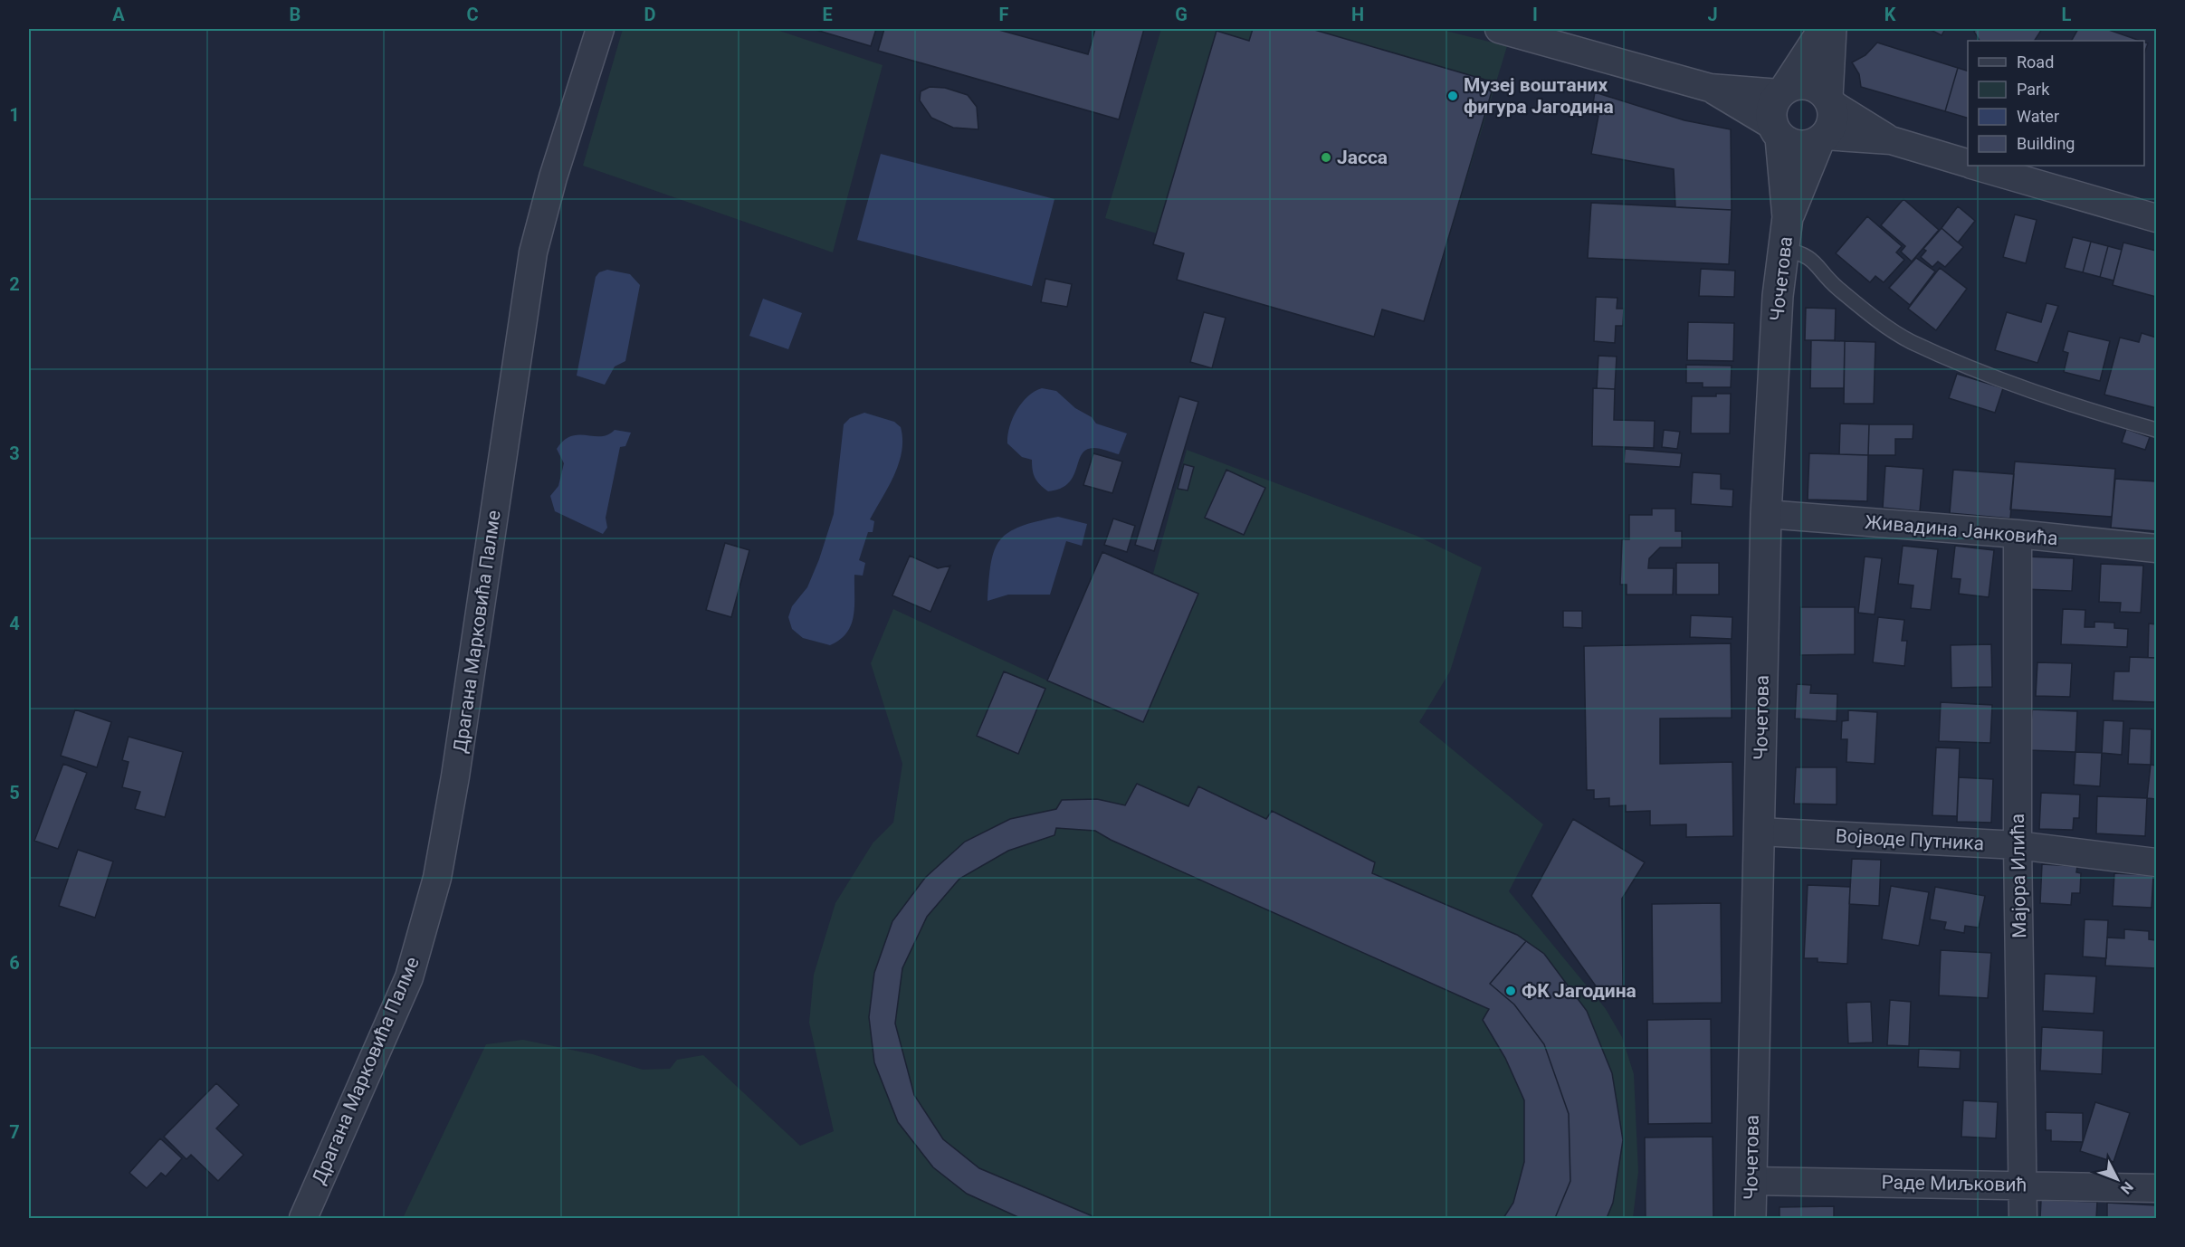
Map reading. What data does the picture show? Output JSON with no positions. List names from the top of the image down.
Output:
{
  "streets": {
    "street": [
      "Чочетова",
      "Живадина Јанковића",
      "Драгана Марковића Палме",
      "Војводе Путника",
      "Мајора Илића",
      "Раде Миљковић"
    ]
  },
  "crossings": [
    ["Чочетова", "Живадина Јанковића"],
    ["Чочетова", "Војводе Путника"],
    ["Чочетова", "Раде Миљковић"],
    ["Живадина Јанковића", "Мајора Илића"],
    ["Војводе Путника", "Мајора Илића"],
    ["Мајора Илића", "Раде Миљковић"]
  ],
  "places": ["Музеј воштаних фигура Јагодина", "Јасса", "ФК Јагодина"],
  "legend": [
    "Road",
    "Park",
    "Water",
    "Building"
  ],
  "north": "bottom right",
  "grid": {
    "columns": [
      "A",
      "B",
      "C",
      "D",
      "E",
      "F",
      "G",
      "H",
      "I",
      "J",
      "K",
      "L"
    ],
    "rows": [
      "1",
      "2",
      "3",
      "4",
      "5",
      "6",
      "7"
    ]
  }
}
